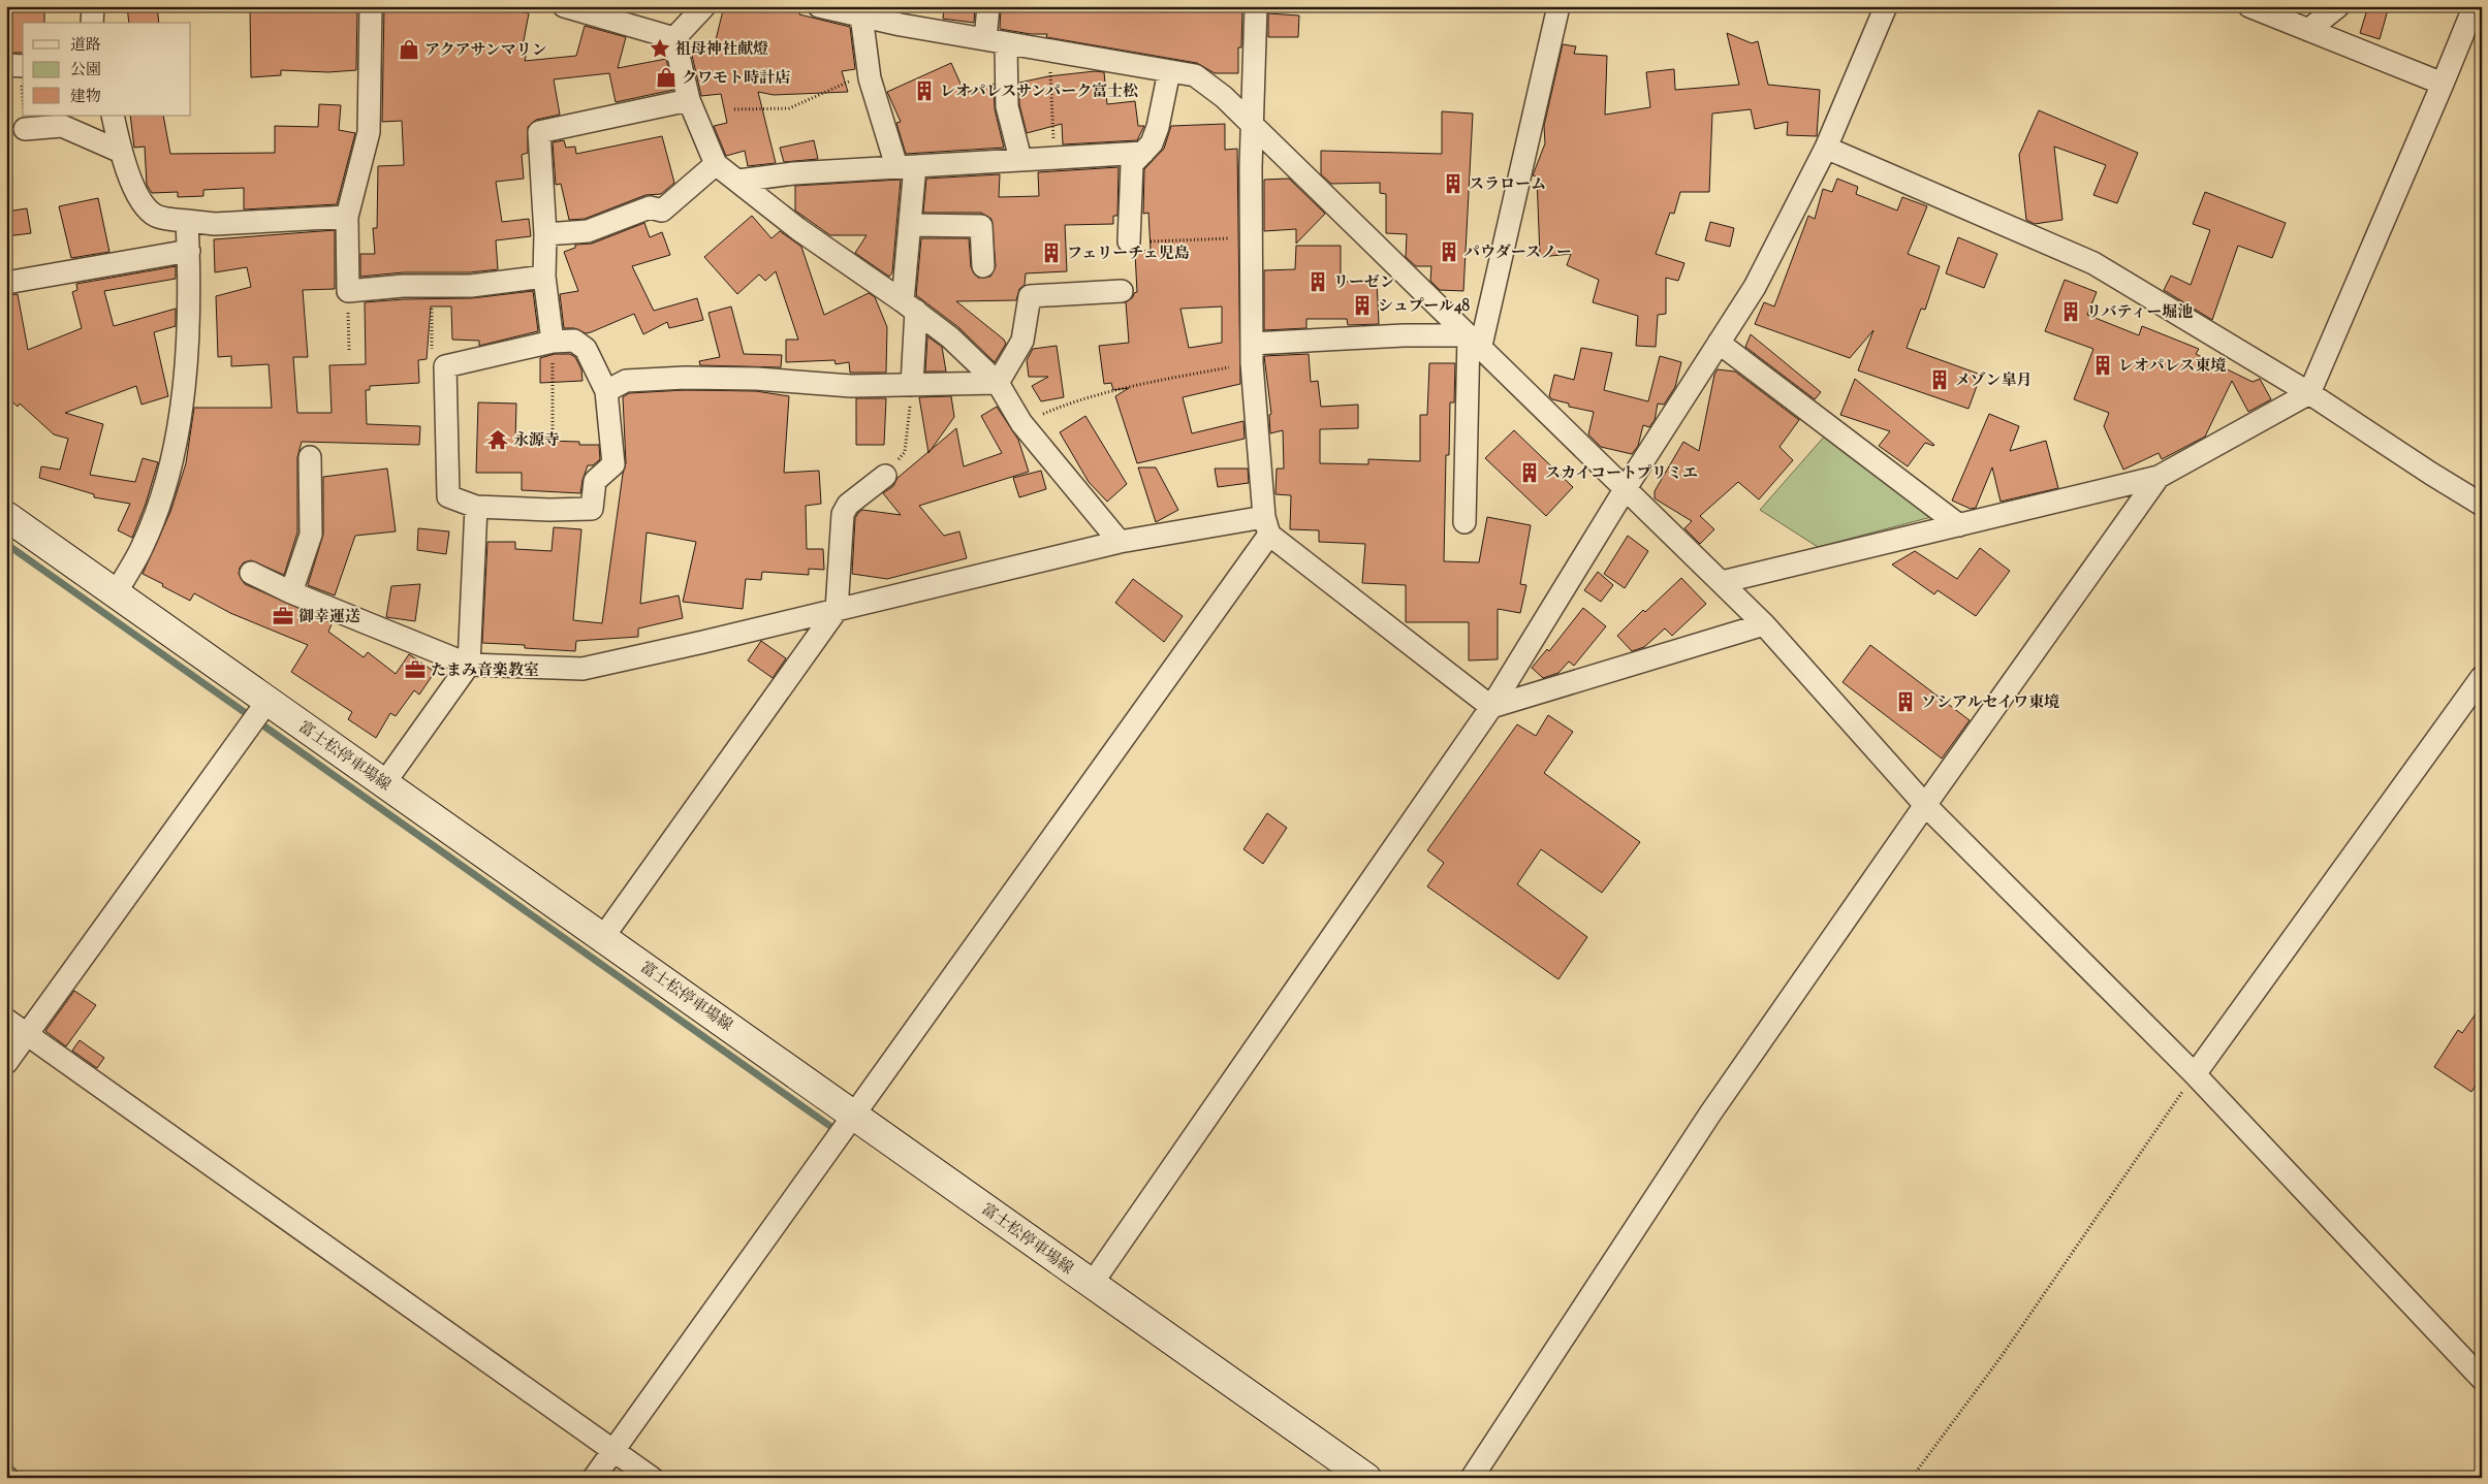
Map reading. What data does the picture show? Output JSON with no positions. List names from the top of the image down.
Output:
{
  "streets": {
    "main road": ["富士松停車場線"]
  },
  "places": {
    "place": ["祖母神社献燈"],
    "shop": ["アクアサンマリン", "クワモト時計店"],
    "building": [
      "レオパレスサンパーク富士松",
      "スラローム",
      "パウダースノー",
      "フェリーチェ児島",
      "リーゼン",
      "シュプール48",
      "リバティー堀池",
      "レオパレス東境",
      "メゾン皐月",
      "スカイコートプリミエ",
      "ソシアルセイワ東境"
    ],
    "temple": ["永源寺"],
    "office": ["御幸運送", "たまみ音楽教室"]
  },
  "legend": ["道路", "公園", "建物"]
}
